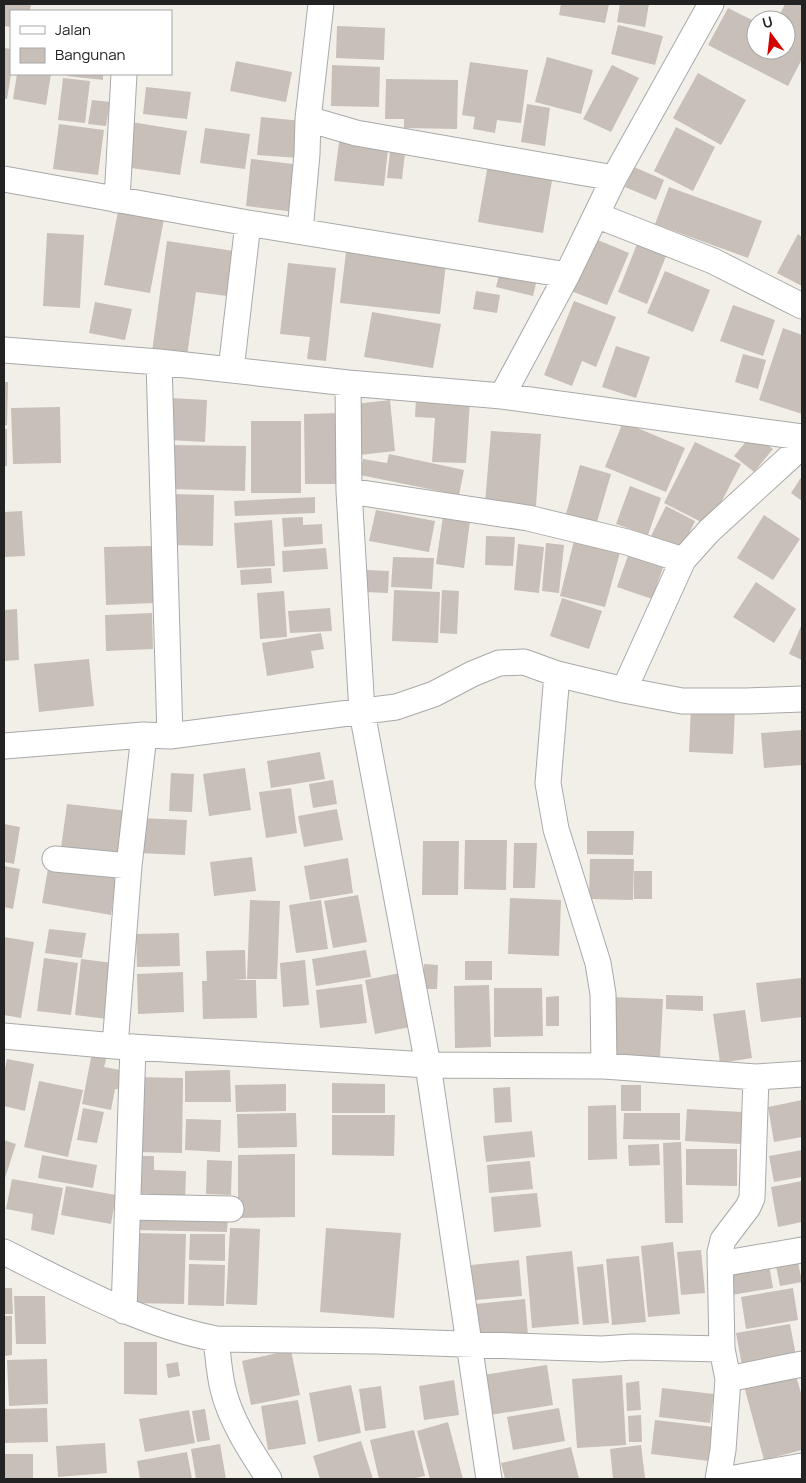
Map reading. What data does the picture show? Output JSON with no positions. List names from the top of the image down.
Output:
{
  "legend": ["Jalan", "Bangunan"],
  "north": "top"
}
